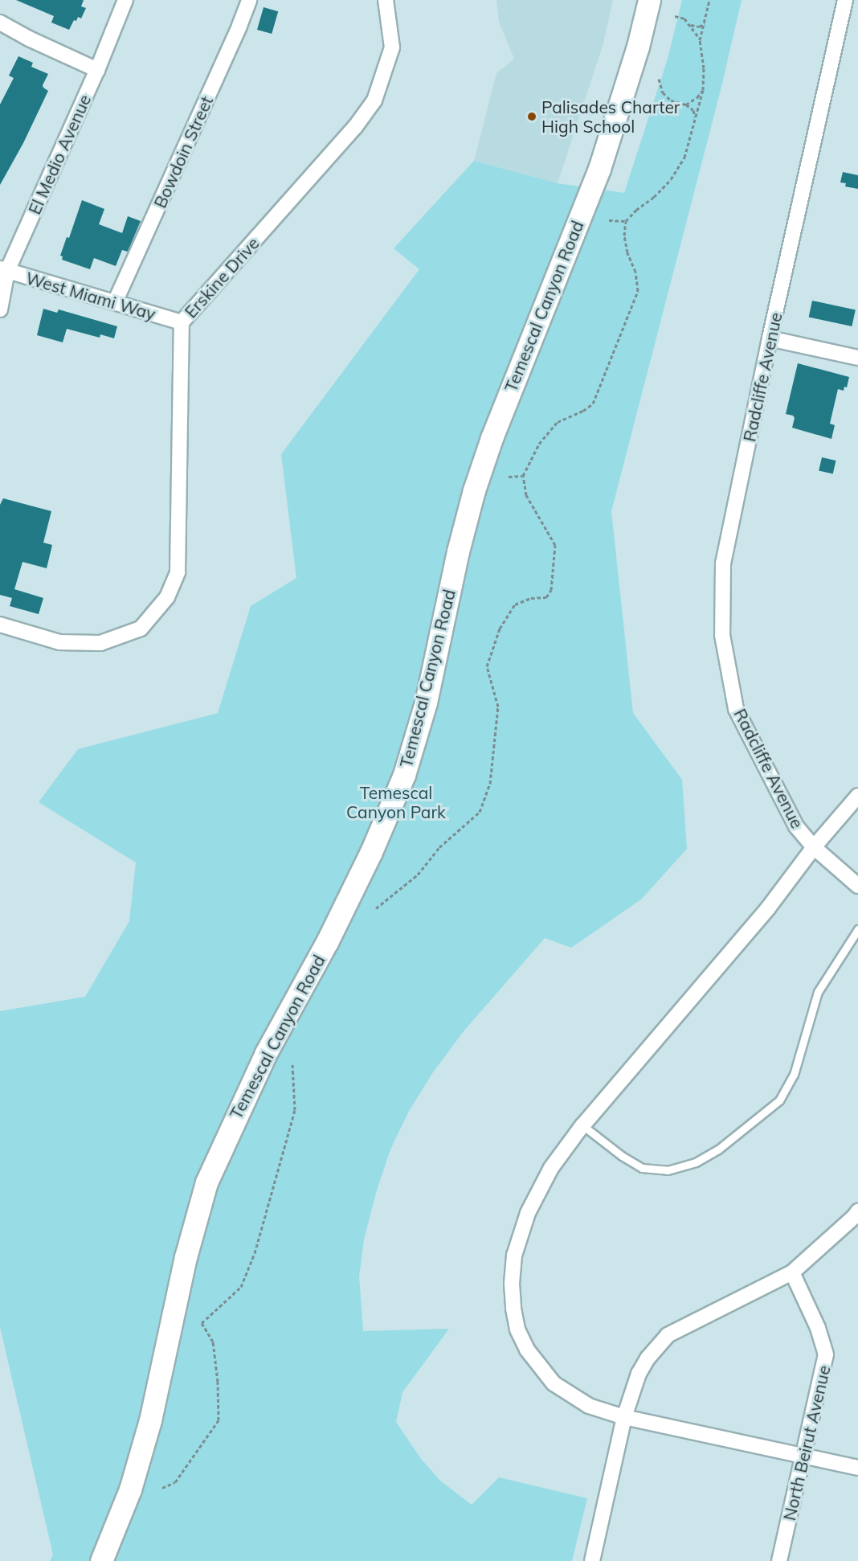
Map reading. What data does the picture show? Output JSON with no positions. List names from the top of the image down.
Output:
{
  "streets": {
    "main road": ["Temescal Canyon Road"],
    "street": [
      "Bowdoin Street",
      "El Medio Avenue",
      "Erskine Drive",
      "West Miami Way",
      "Radcliffe Avenue",
      "North Beirut Avenue"
    ]
  },
  "crossings": [
    ["Bowdoin Street", "West Miami Way"],
    ["El Medio Avenue", "West Miami Way"],
    ["Erskine Drive", "West Miami Way"],
    ["Radcliffe Avenue", "North Beirut Avenue"]
  ],
  "parks": ["Temescal Canyon Park"],
  "places": ["Palisades Charter High School"]
}
